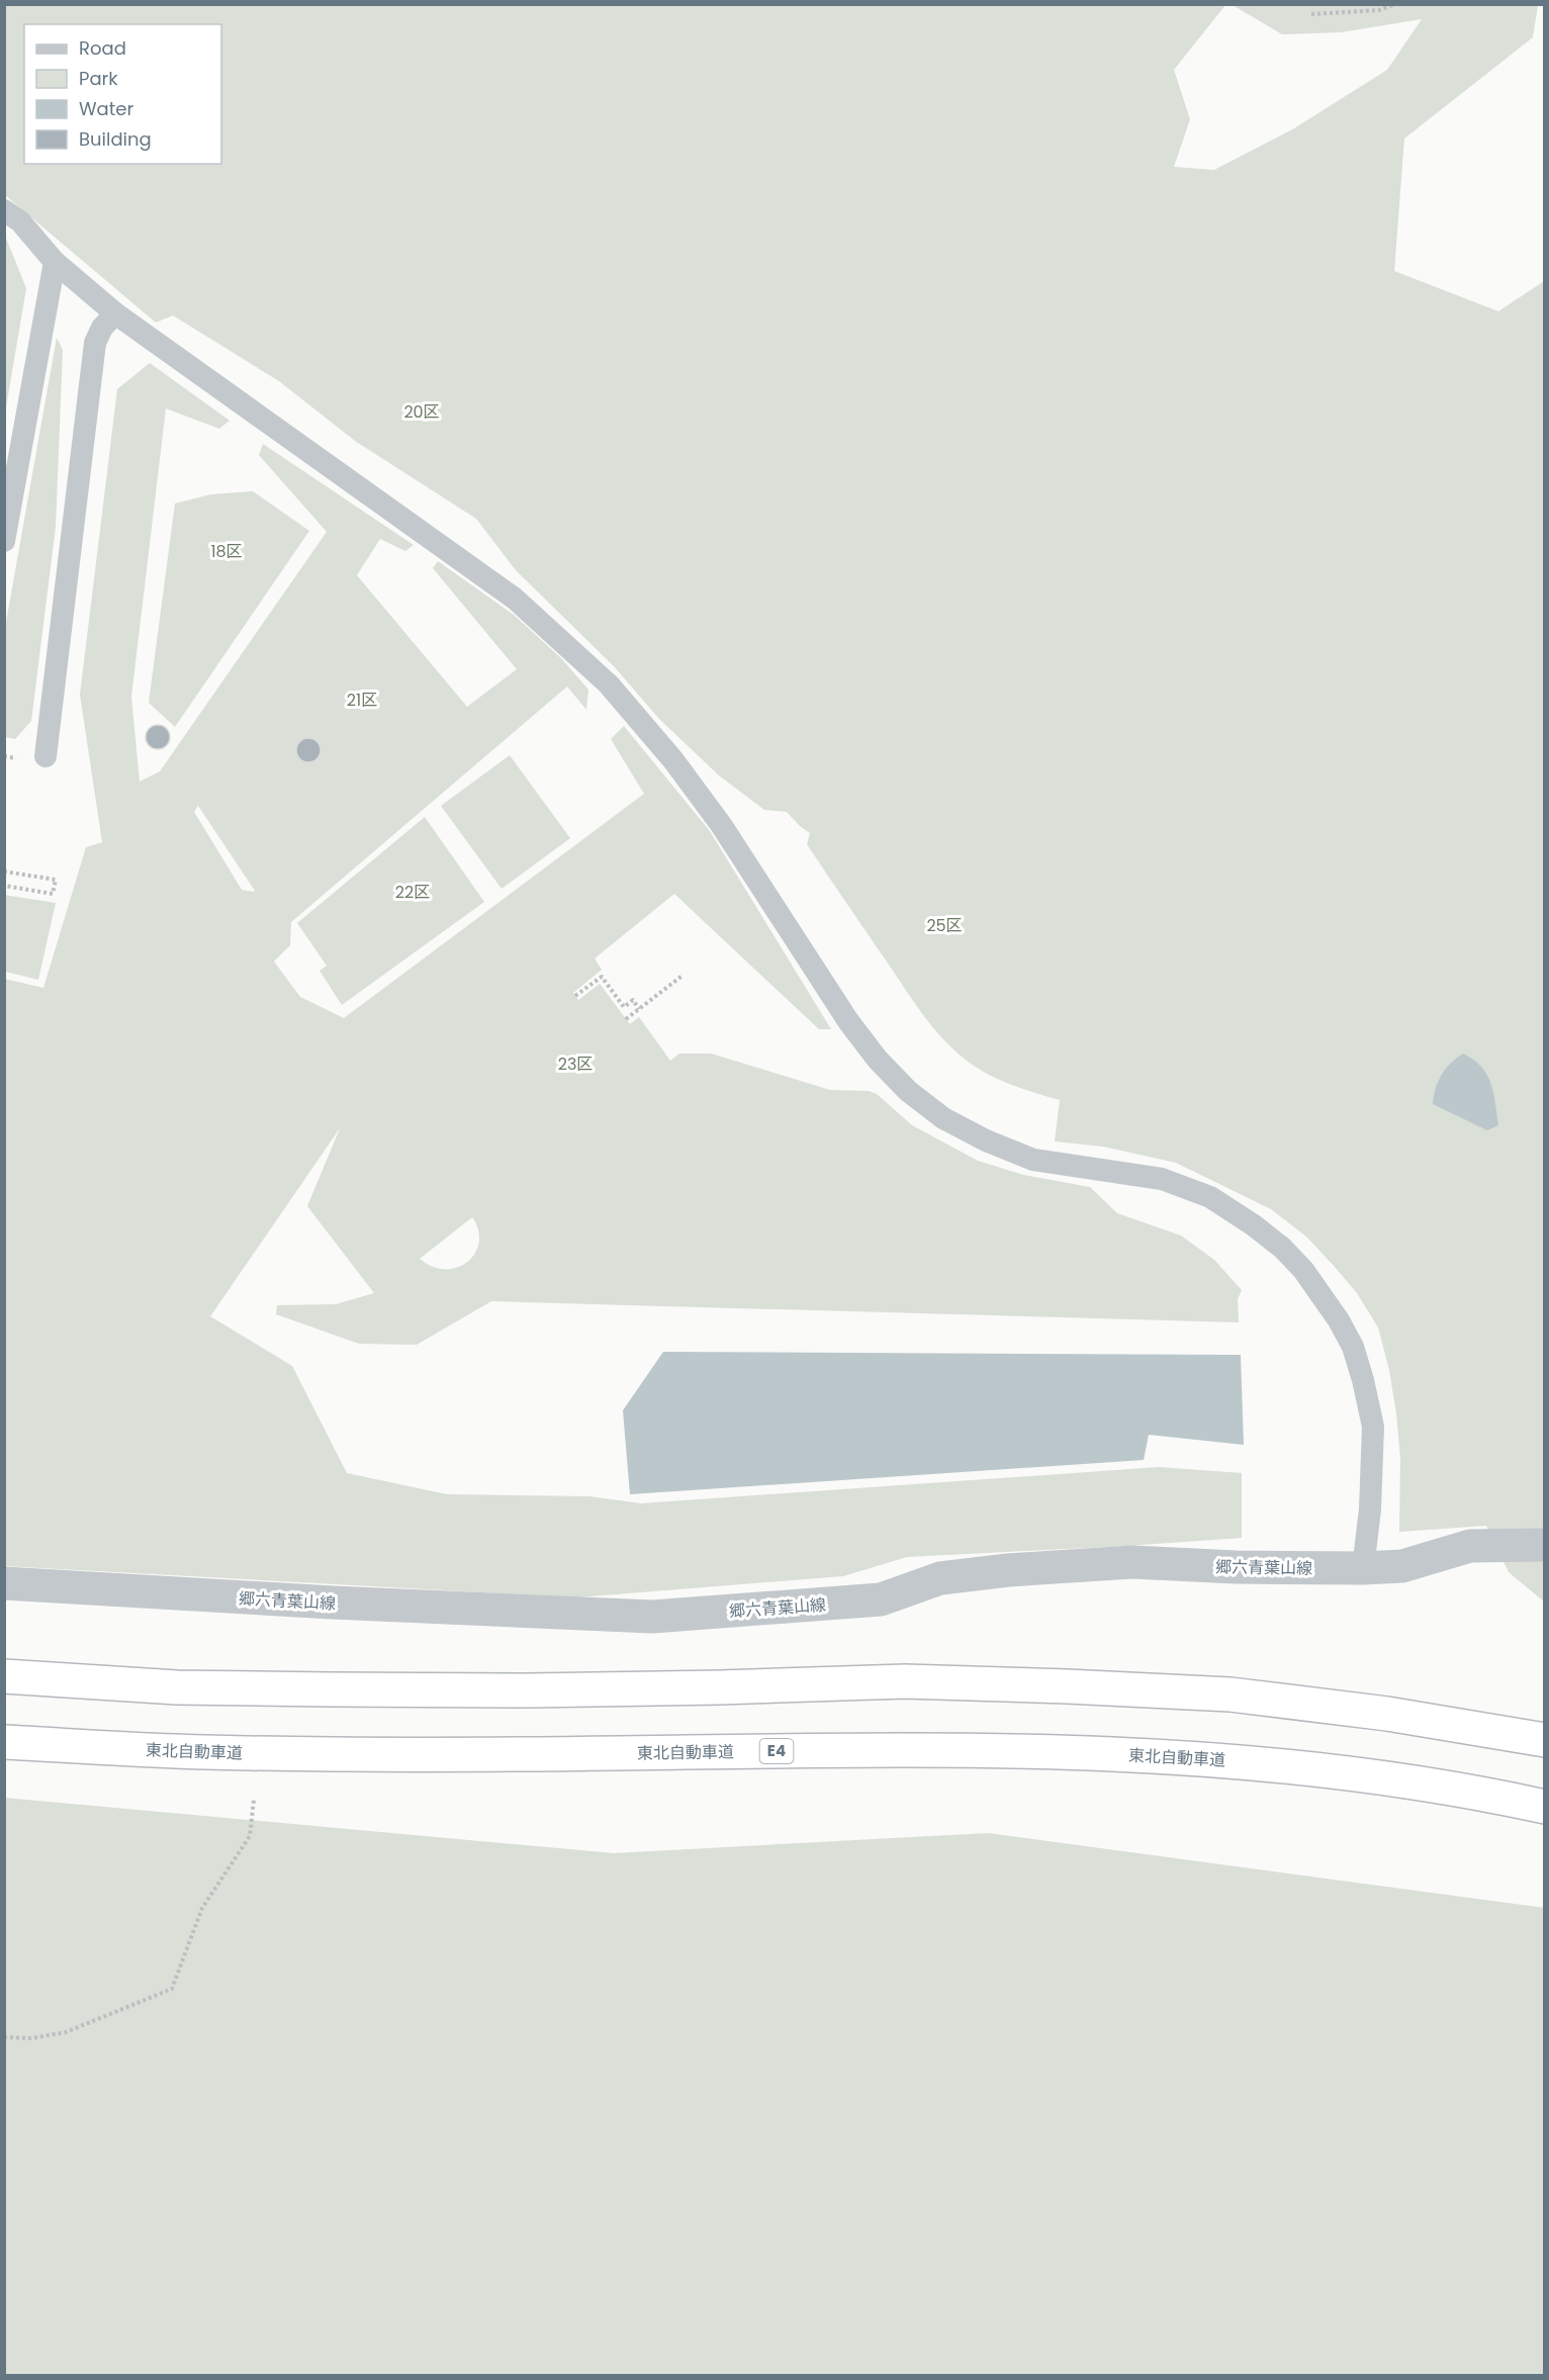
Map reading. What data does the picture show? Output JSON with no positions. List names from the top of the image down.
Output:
{
  "streets": {
    "highway": ["東北自動車道", "E4"],
    "street": ["郷六青葉山線"]
  },
  "parks": [
    "20区",
    "18区",
    "21区",
    "22区",
    "25区",
    "23区"
  ],
  "legend": [
    "Road",
    "Park",
    "Water",
    "Building"
  ]
}
